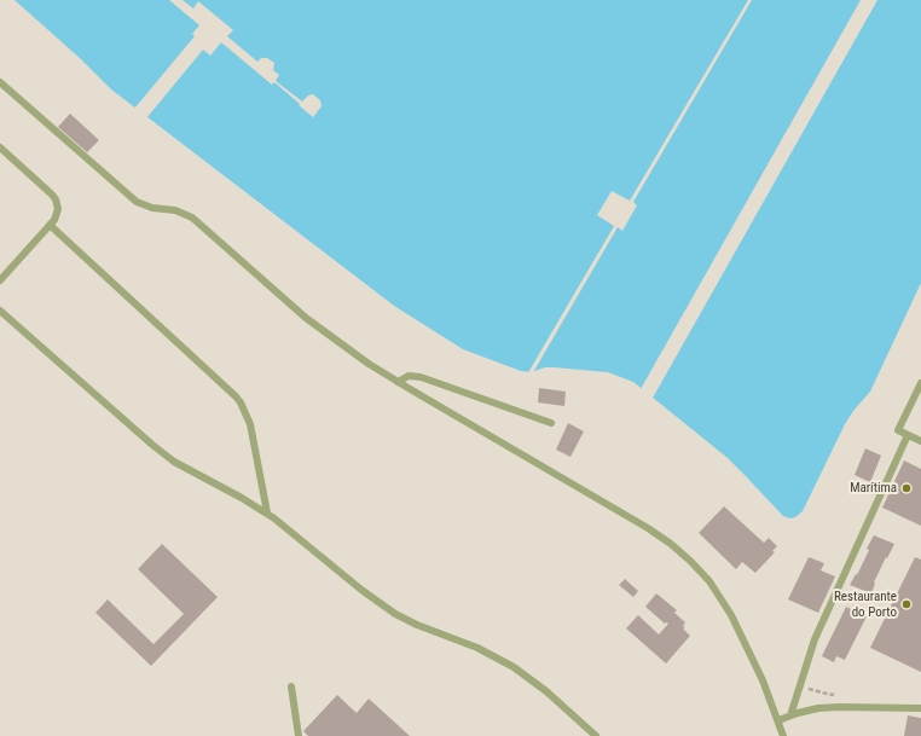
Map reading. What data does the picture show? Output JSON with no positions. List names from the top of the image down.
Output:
{
  "places": ["Marítima", "Restaurante do Porto"]
}
